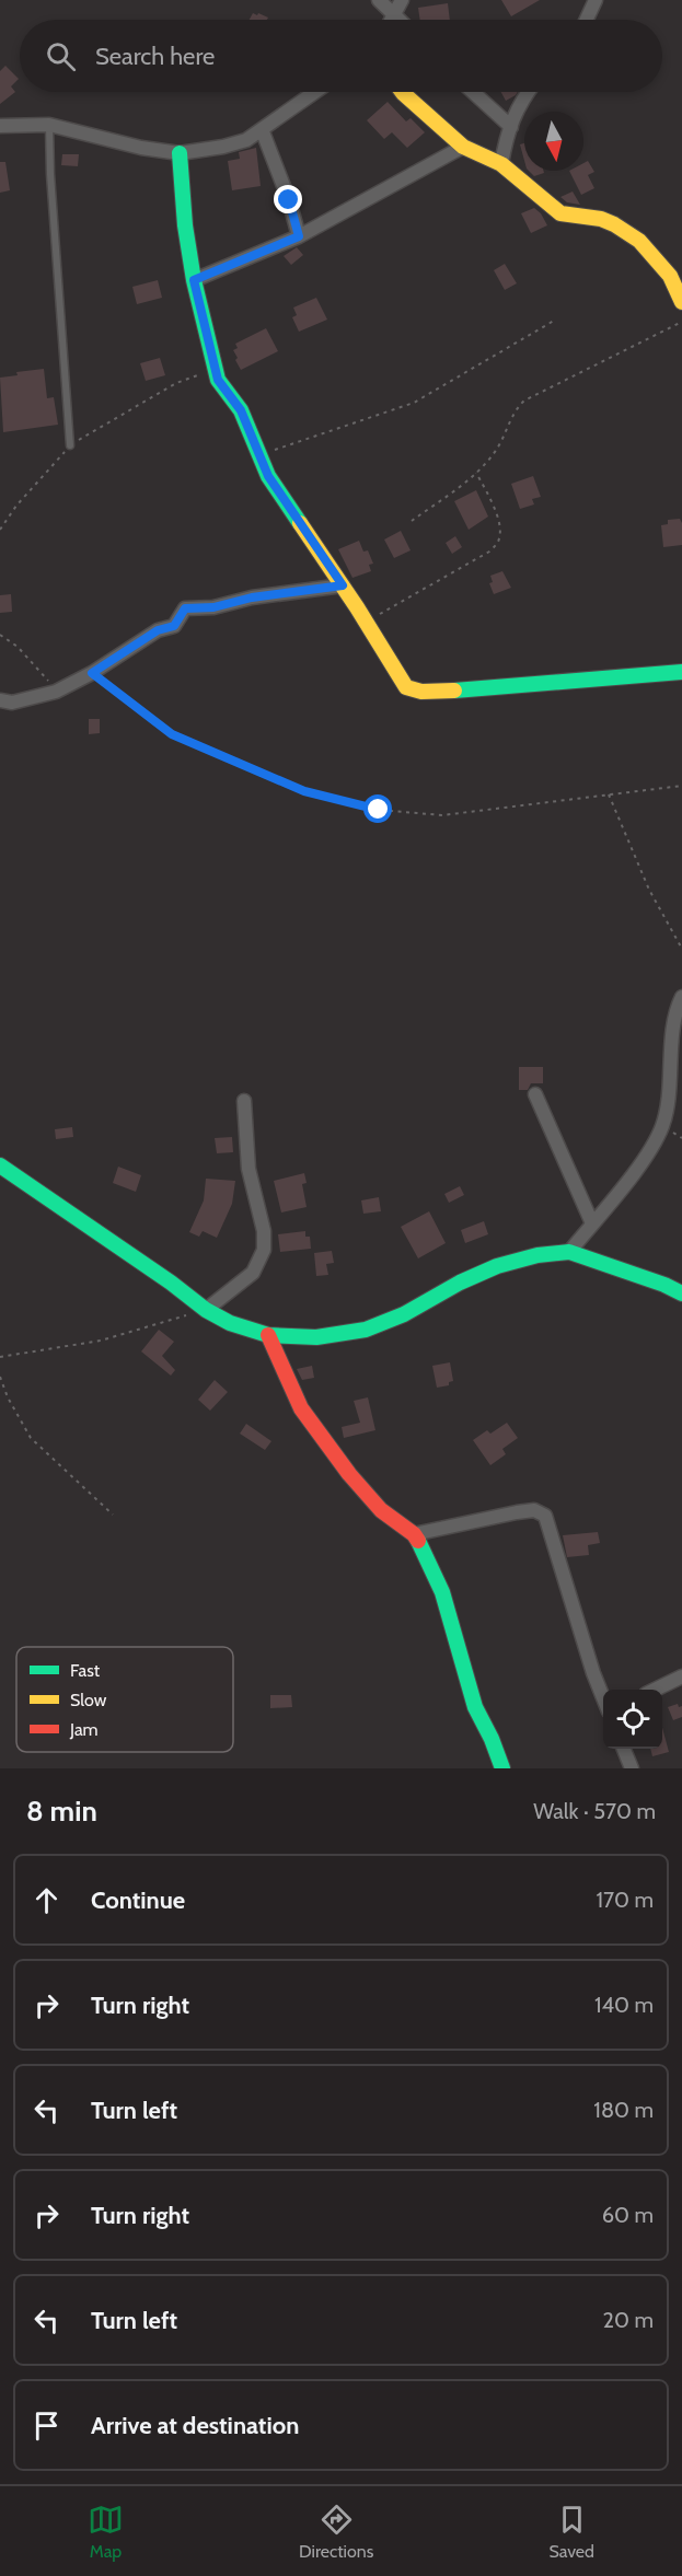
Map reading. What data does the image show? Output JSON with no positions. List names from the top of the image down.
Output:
{
  "legend": ["Fast", "Slow", "Jam"],
  "north": "bottom",
  "page": {
    "search": "Search here",
    "heading": ["8 min", "Walk · 570 m"],
    "list": [
      ["Continue", "170 m"],
      ["Turn right", "140 m"],
      ["Turn left", "180 m"],
      ["Turn right", "60 m"],
      ["Turn left", "20 m"],
      "Arrive at destination"
    ],
    "nav": ["Map", "Directions", "Saved"]
  }
}
